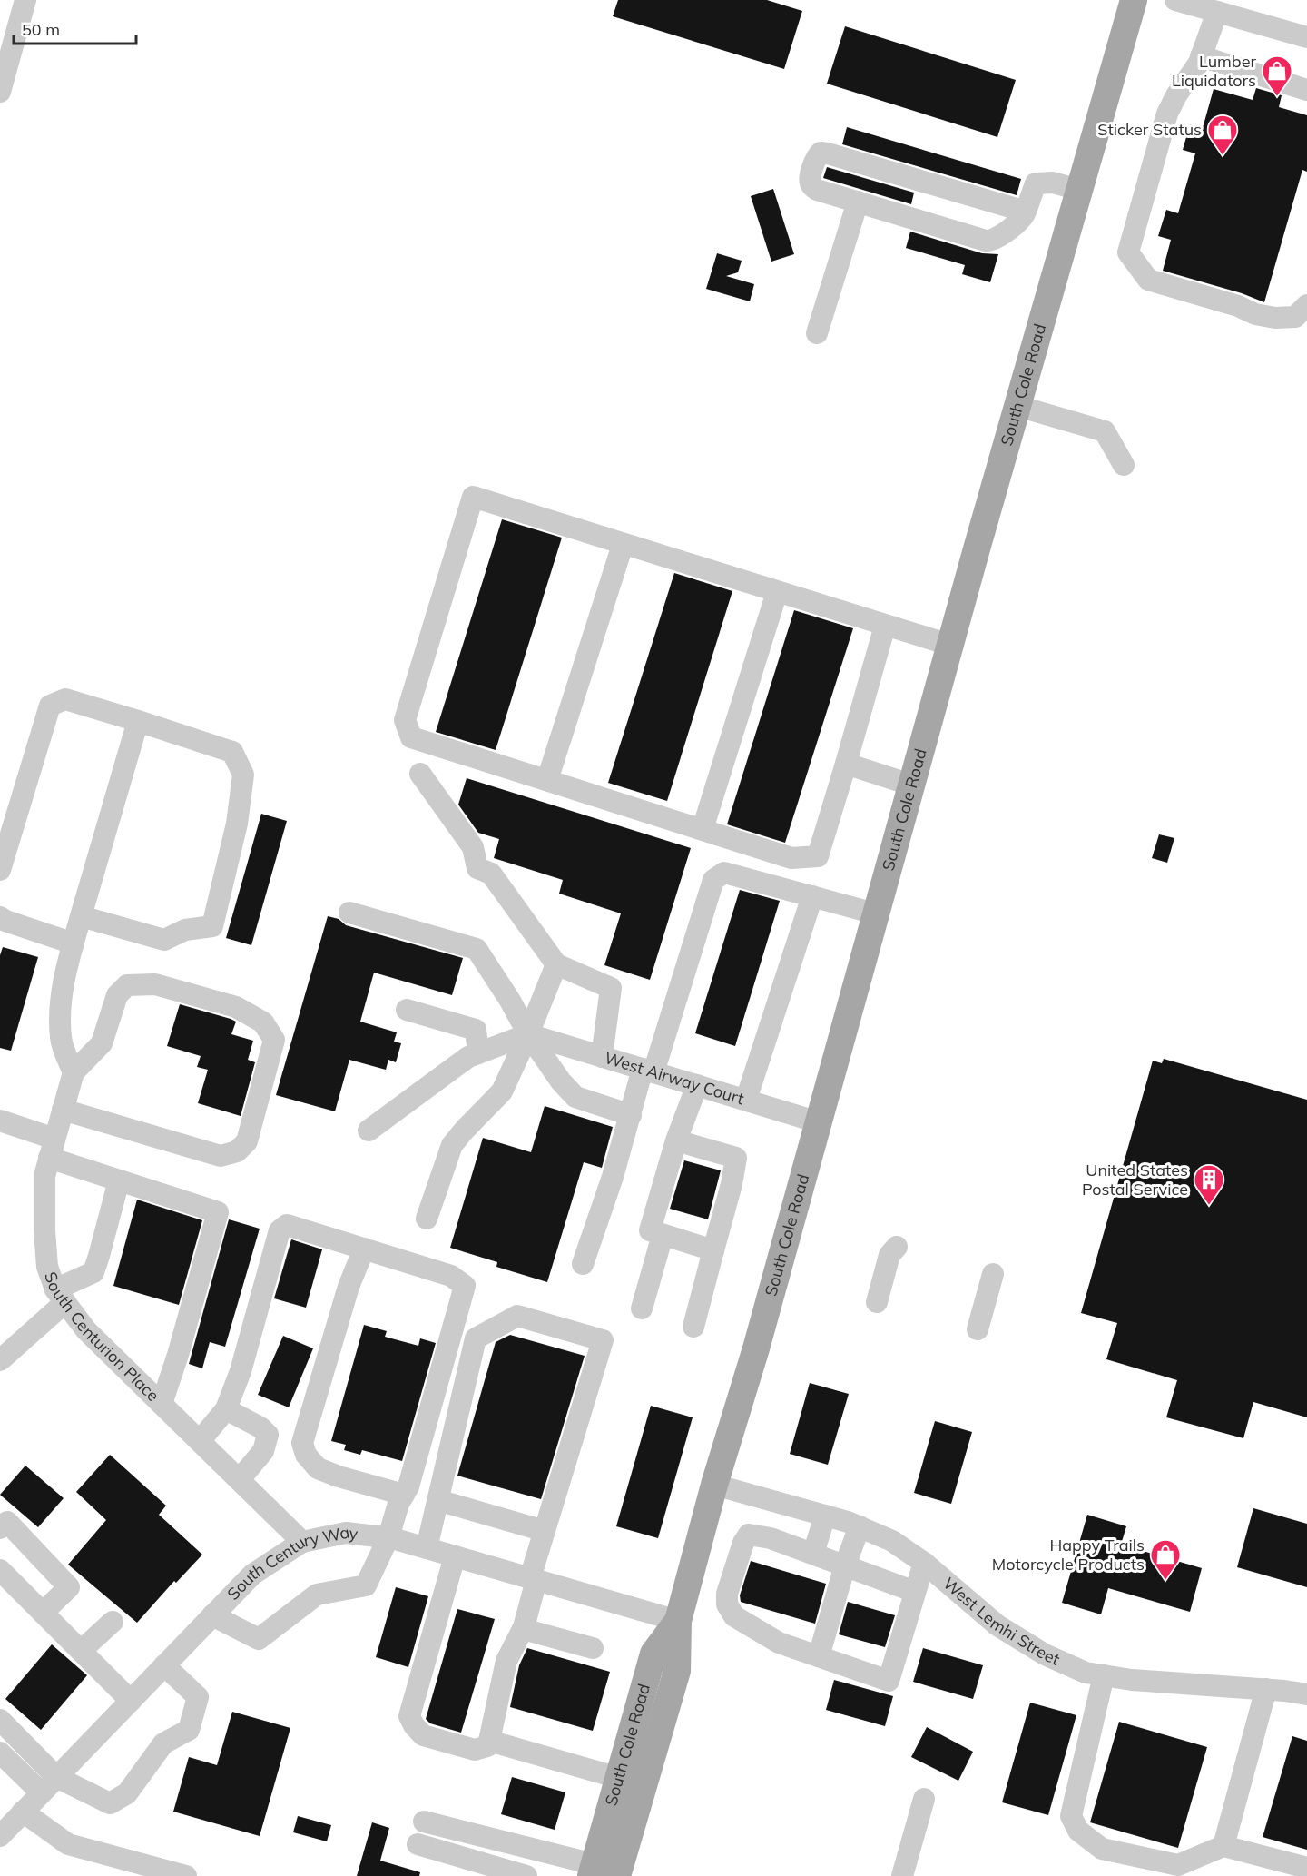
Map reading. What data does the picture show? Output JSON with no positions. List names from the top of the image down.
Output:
{
  "streets": {
    "main road": ["South Cole Road"],
    "street": [
      "West Airway Court",
      "South Centurion Place",
      "South Century Way",
      "West Lemhi Street"
    ]
  },
  "crossings": [
    ["South Cole Road", "West Airway Court"],
    ["South Cole Road", "South Century Way"],
    ["South Cole Road", "West Lemhi Street"],
    ["South Centurion Place", "South Century Way"]
  ],
  "places": {
    "shop": ["Lumber Liquidators", "Sticker Status", "Happy Trails Motorcycle Products"],
    "building": ["United States Postal Service"]
  },
  "scale_bar": "50 m"
}
